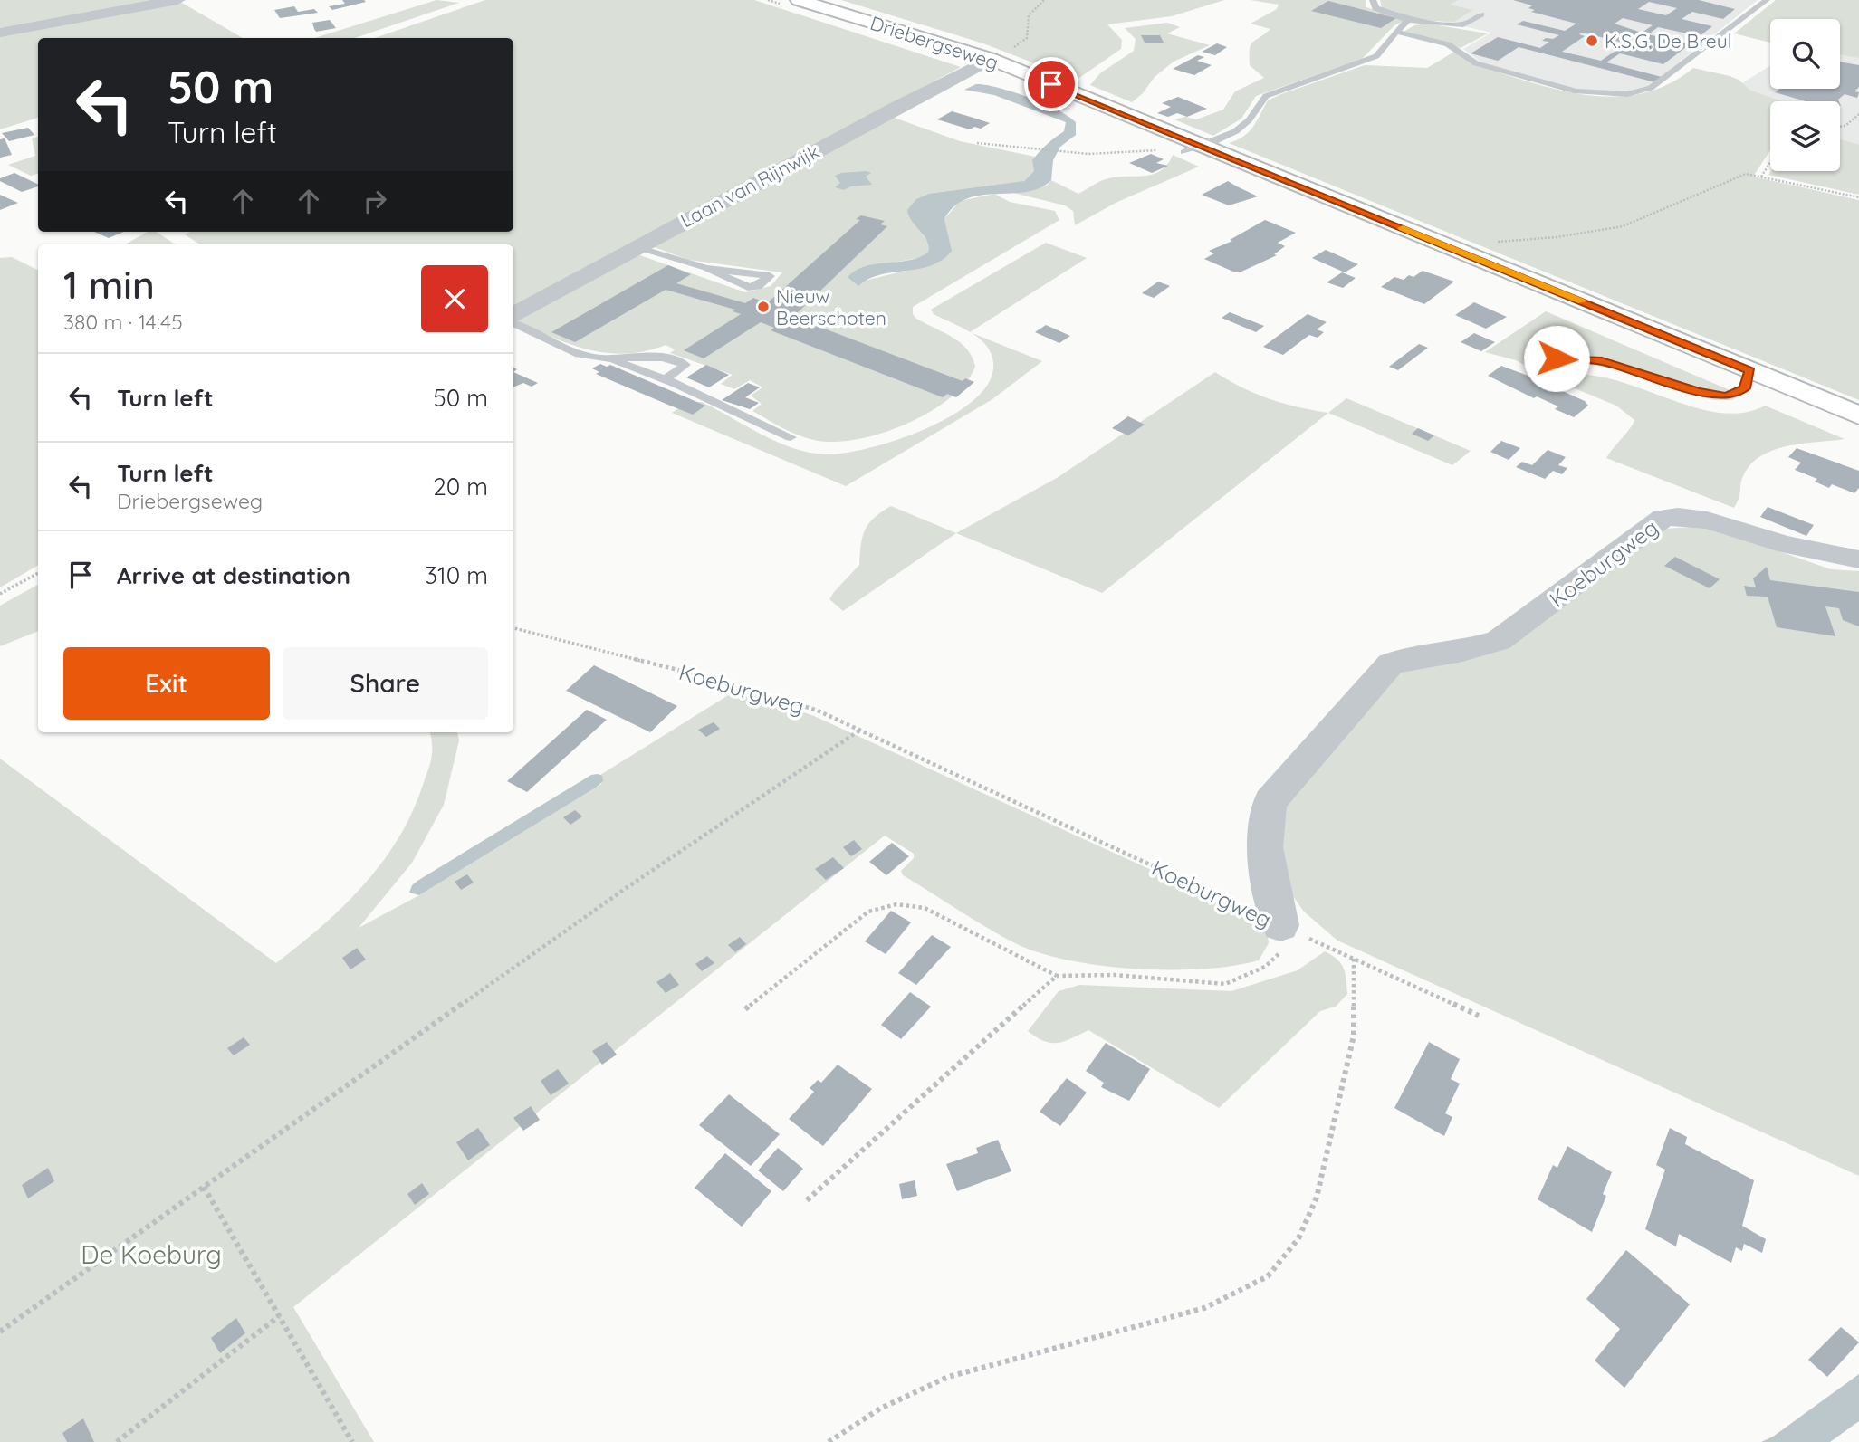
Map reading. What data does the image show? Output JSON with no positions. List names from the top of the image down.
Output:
{
  "streets": {
    "main road": ["Driebergseweg"],
    "street": ["Laan van Rijnwijk", "Koeburgweg"]
  },
  "crossings": [
    ["Driebergseweg", "Laan van Rijnwijk"]
  ],
  "parks": ["De Koeburg"],
  "places": ["K.S.G. De Breul", "Nieuw Beerschoten"],
  "page": {
    "turn": ["50 m", "Turn left"],
    "heading": ["1 min", "380 m · 14:45"],
    "list": [
      {
        "name": "Turn left",
        "value": "50 m"
      },
      {
        "name": "Turn left",
        "note": "Driebergseweg",
        "value": "20 m"
      },
      {
        "name": "Arrive at destination",
        "value": "310 m"
      }
    ],
    "buttons": ["Exit", "Share"]
  }
}
